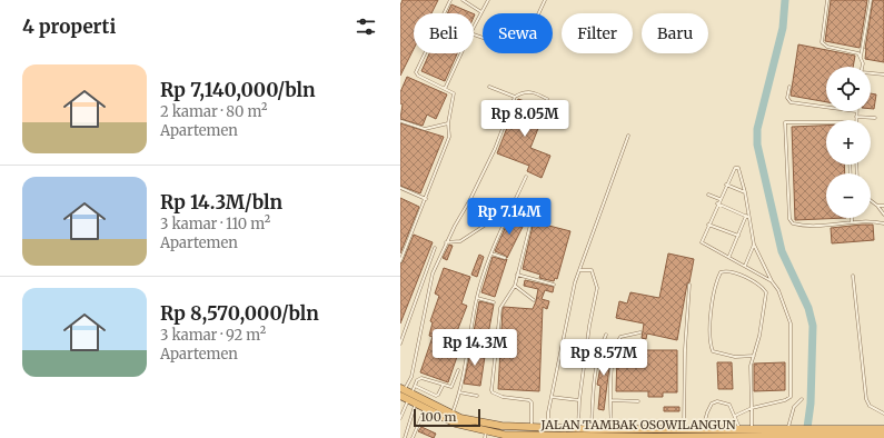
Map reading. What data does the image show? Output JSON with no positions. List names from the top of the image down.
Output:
{
  "streets": {
    "highway": ["JALAN TAMBAK OSOWILANGUN"]
  },
  "scale_bar": "100 m",
  "page": {
    "heading": "4 properti",
    "chip": [
      "Beli",
      "Sewa",
      "Filter",
      "Baru"
    ],
    "list": [
      {
        "name": "Rp 7,140,000/bln",
        "note": "2 kamar · 80 m² · Apartemen"
      },
      {
        "name": "Rp 14.3M/bln",
        "note": "3 kamar · 110 m² · Apartemen"
      },
      {
        "name": "Rp 8,570,000/bln",
        "note": "3 kamar · 92 m² · Apartemen"
      }
    ],
    "map_buttons": ["+", "−"],
    "price": [
      "Rp 8.05M",
      "Rp 7.14M",
      "Rp 14.3M",
      "Rp 8.57M"
    ],
    "scale": "100 m"
  }
}
